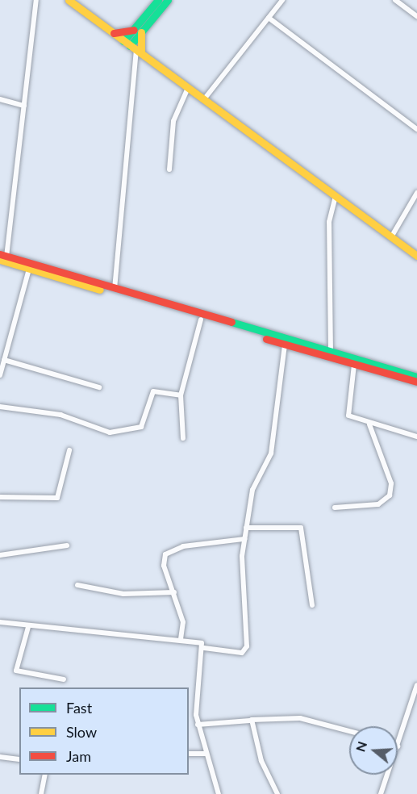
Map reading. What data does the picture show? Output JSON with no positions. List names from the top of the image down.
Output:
{
  "legend": ["Fast", "Slow", "Jam"],
  "north": "left"
}
